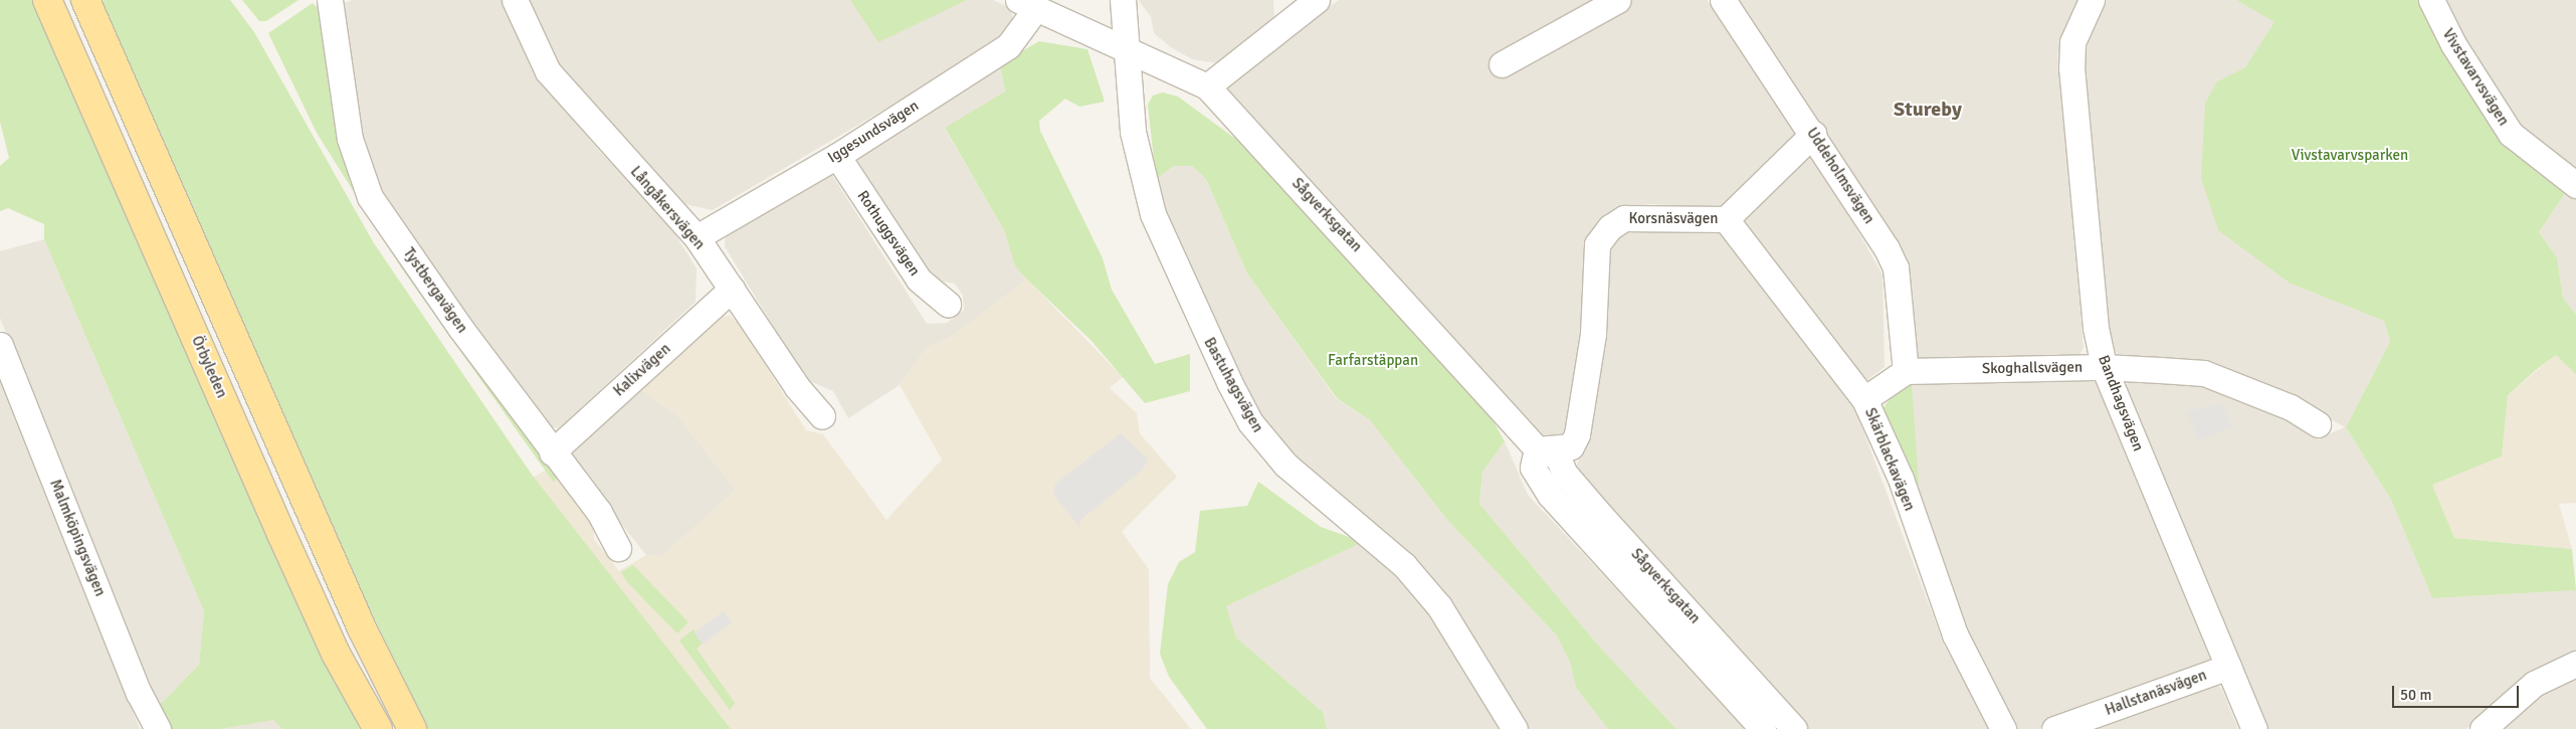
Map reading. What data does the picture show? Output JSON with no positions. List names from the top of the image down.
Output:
{
  "streets": {
    "main road": ["Örbyleden"],
    "street": [
      "Vivstavarvsvägen",
      "Iggesundsvägen",
      "Uddeholmsvägen",
      "Långåkersvägen",
      "Sågverksgatan",
      "Korsnäsvägen",
      "Rothuggsvägen",
      "Tystbergavägen",
      "Skoghallsvägen",
      "Kalixvägen",
      "Bastuhagsvägen",
      "Bandhagsvägen",
      "Skärblackavägen",
      "Malmköpingsvägen",
      "Hallstanäsvägen"
    ]
  },
  "crossings": [
    ["Iggesundsvägen", "Långåkersvägen"],
    ["Iggesundsvägen", "Sågverksgatan"],
    ["Iggesundsvägen", "Rothuggsvägen"],
    ["Uddeholmsvägen", "Korsnäsvägen"],
    ["Uddeholmsvägen", "Skoghallsvägen"],
    ["Långåkersvägen", "Kalixvägen"],
    ["Sågverksgatan", "Korsnäsvägen"],
    ["Sågverksgatan", "Bastuhagsvägen"],
    ["Korsnäsvägen", "Skärblackavägen"],
    ["Tystbergavägen", "Kalixvägen"],
    ["Skoghallsvägen", "Bandhagsvägen"],
    ["Bandhagsvägen", "Hallstanäsvägen"]
  ],
  "districts": ["Stureby"],
  "parks": ["Vivstavarvsparken", "Farfarstäppan"],
  "scale_bar": "50 m"
}
